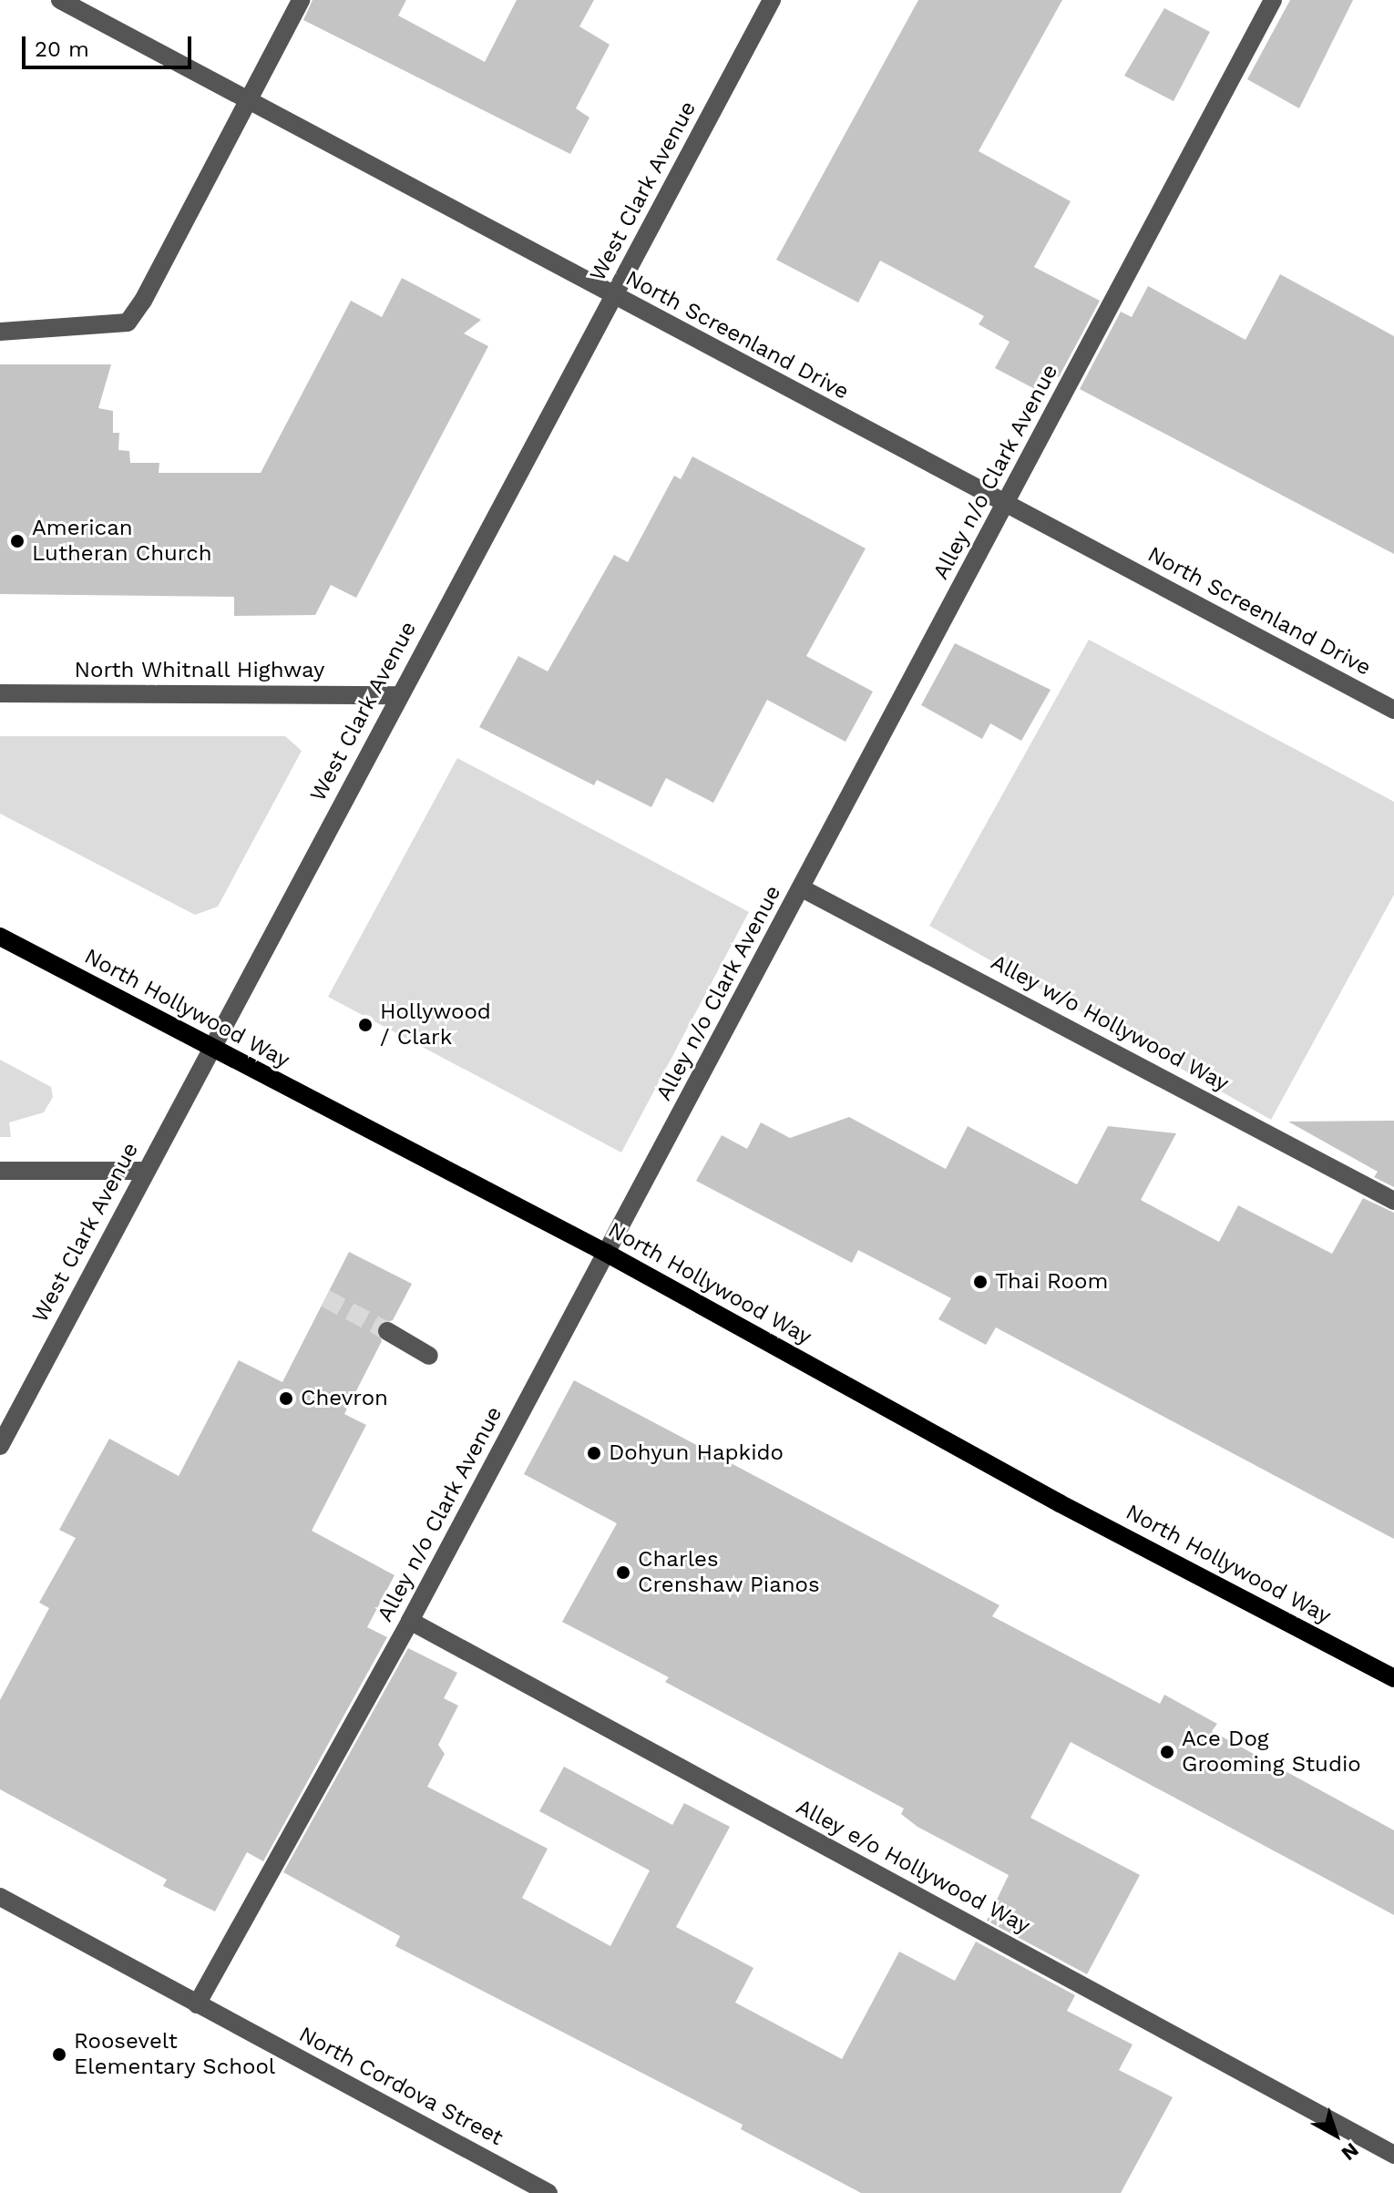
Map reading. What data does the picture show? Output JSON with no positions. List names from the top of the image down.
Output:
{
  "streets": {
    "main road": ["North Hollywood Way"],
    "street": [
      "West Clark Avenue",
      "North Screenland Drive",
      "Alley n/o Clark Avenue",
      "North Whitnall Highway",
      "Alley w/o Hollywood Way",
      "Alley e/o Hollywood Way",
      "North Cordova Street"
    ]
  },
  "crossings": [
    ["West Clark Avenue", "North Screenland Drive"],
    ["West Clark Avenue", "North Whitnall Highway"],
    ["West Clark Avenue", "North Hollywood Way"],
    ["North Screenland Drive", "Alley n/o Clark Avenue"],
    ["Alley n/o Clark Avenue", "North Hollywood Way"],
    ["Alley n/o Clark Avenue", "Alley w/o Hollywood Way"],
    ["Alley n/o Clark Avenue", "Alley e/o Hollywood Way"],
    ["Alley n/o Clark Avenue", "North Cordova Street"]
  ],
  "places": [
    "American Lutheran Church",
    "Hollywood / Clark",
    "Thai Room",
    "Chevron",
    "Dohyun Hapkido",
    "Charles Crenshaw Pianos",
    "Ace Dog Grooming Studio",
    "Roosevelt Elementary School"
  ],
  "scale_bar": "20 m",
  "north": "bottom right"
}
